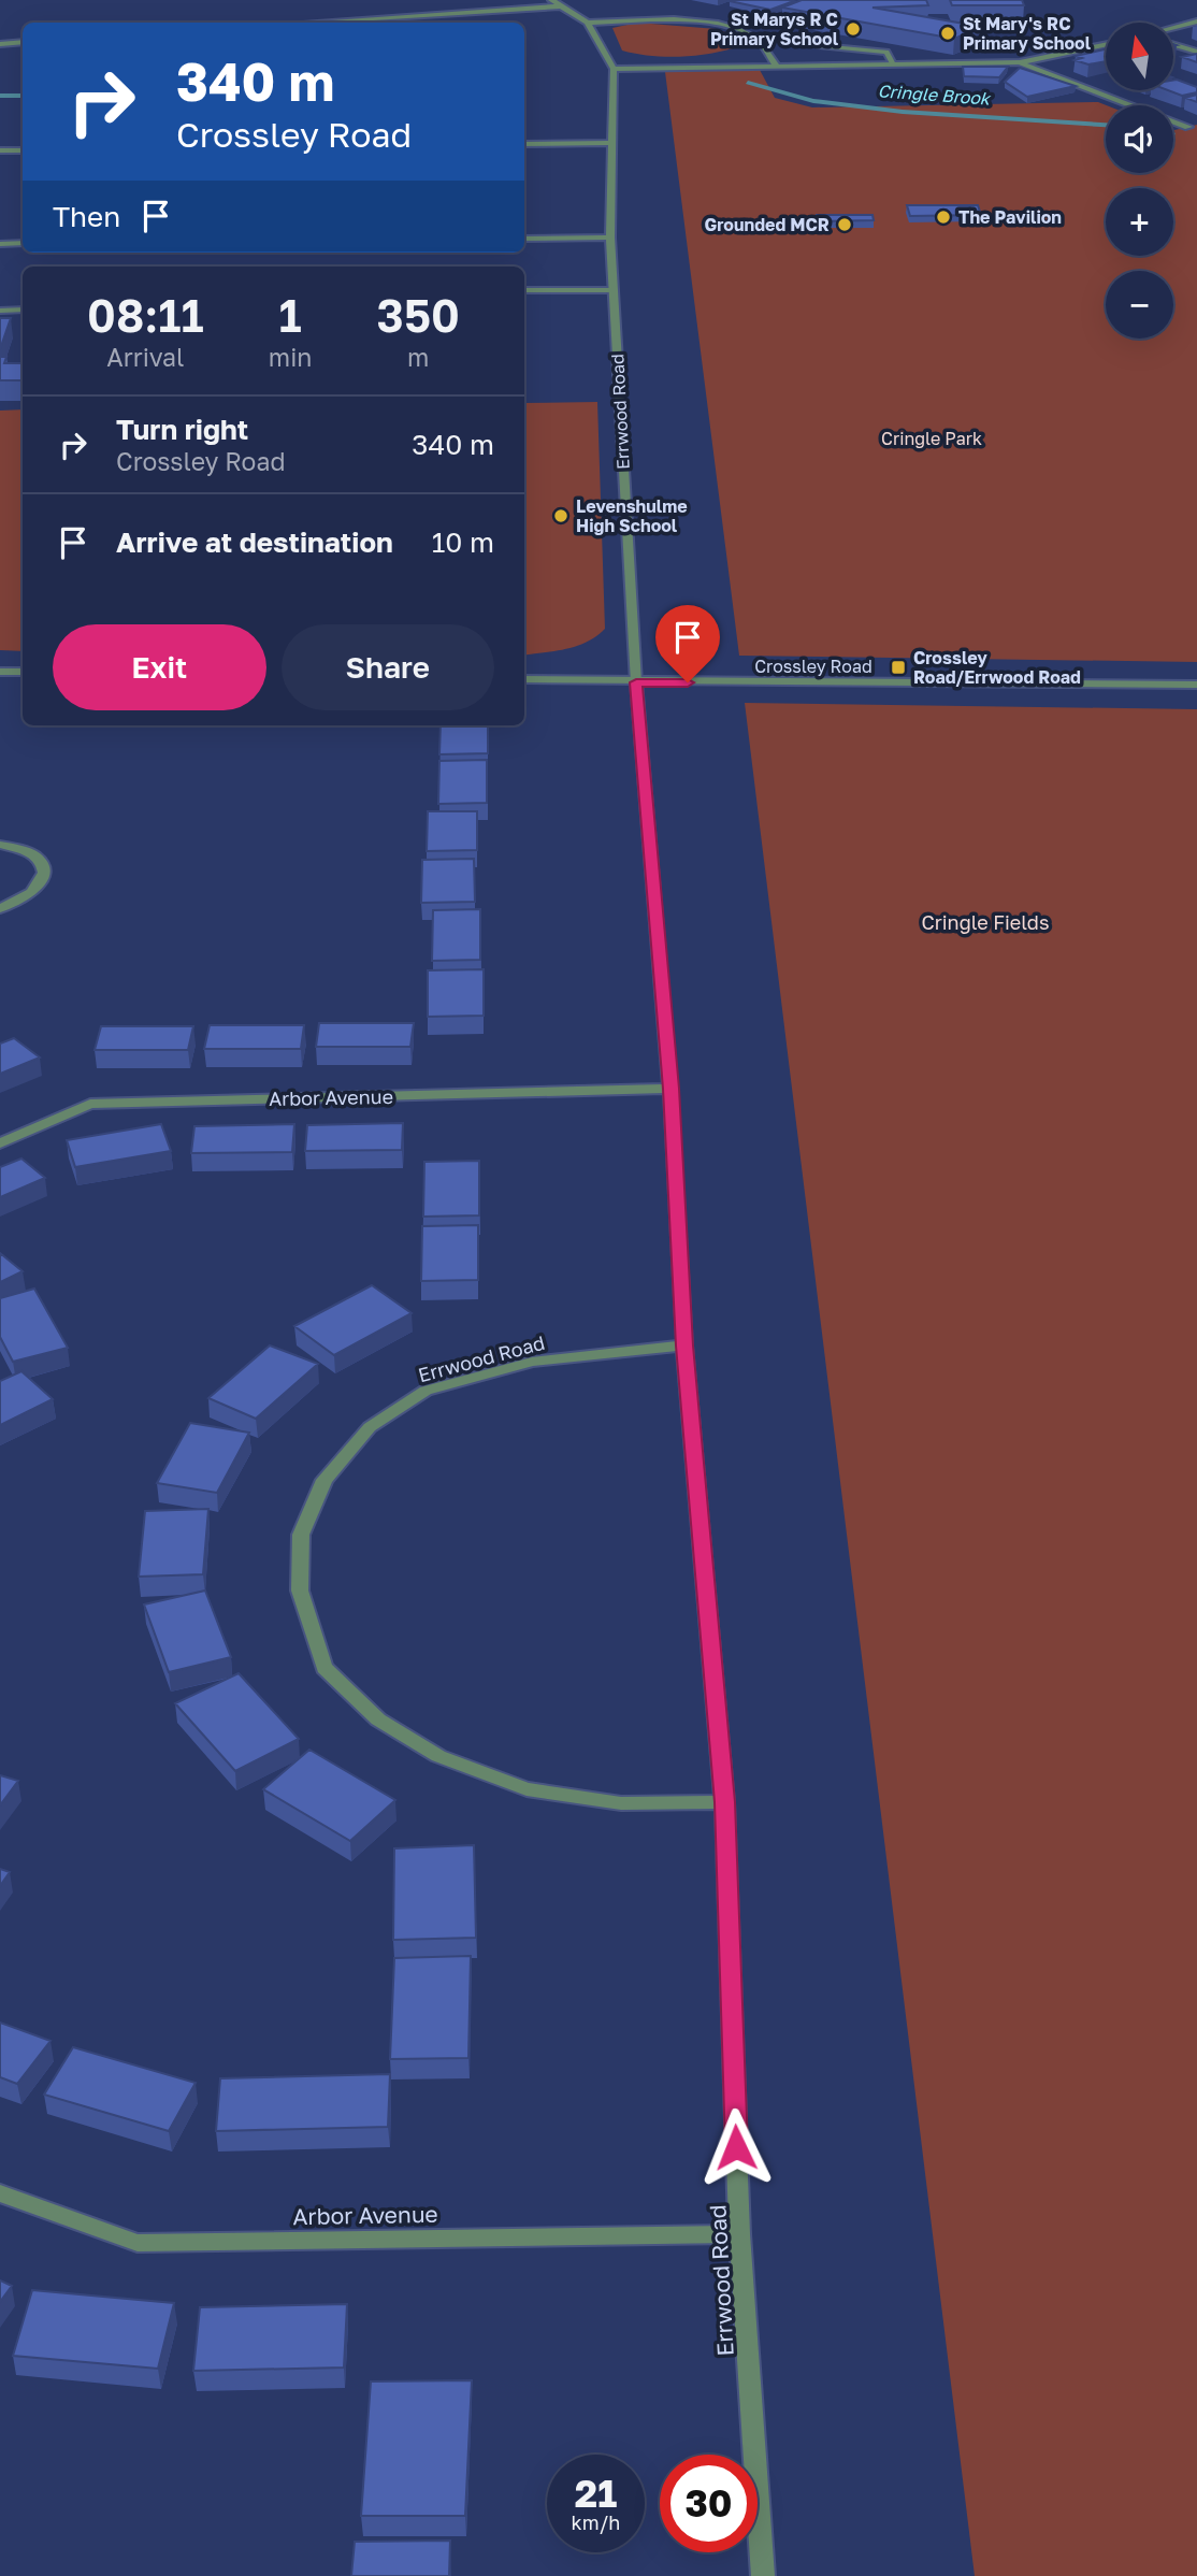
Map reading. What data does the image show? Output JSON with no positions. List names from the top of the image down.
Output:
{
  "streets": {
    "street": ["Errwood Road", "Crossley Road", "Arbor Avenue"]
  },
  "crossings": [
    ["Errwood Road", "Crossley Road"],
    ["Errwood Road", "Arbor Avenue"]
  ],
  "water": ["Cringle Brook"],
  "parks": ["Cringle Park", "Cringle Fields"],
  "places": {
    "other": [
      "St Marys R C Primary School",
      "St Mary's RC Primary School",
      "The Pavilion",
      "Grounded MCR",
      "Levenshulme High School"
    ],
    "transit": ["Crossley Road/Errwood Road"]
  },
  "north": "top",
  "page": {
    "map_buttons": ["+", "−"],
    "turn": ["340 m", "Crossley Road"],
    "then": "Then",
    "eta": [
      "08:11",
      "Arrival",
      "1",
      "min",
      "350",
      "m"
    ],
    "list": [
      {
        "name": "Turn right",
        "note": "Crossley Road",
        "value": "340 m"
      },
      {
        "name": "Arrive at destination",
        "value": "10 m"
      }
    ],
    "buttons": ["Exit", "Share"],
    "speed": "21 km/h",
    "limit": "30"
  }
}
